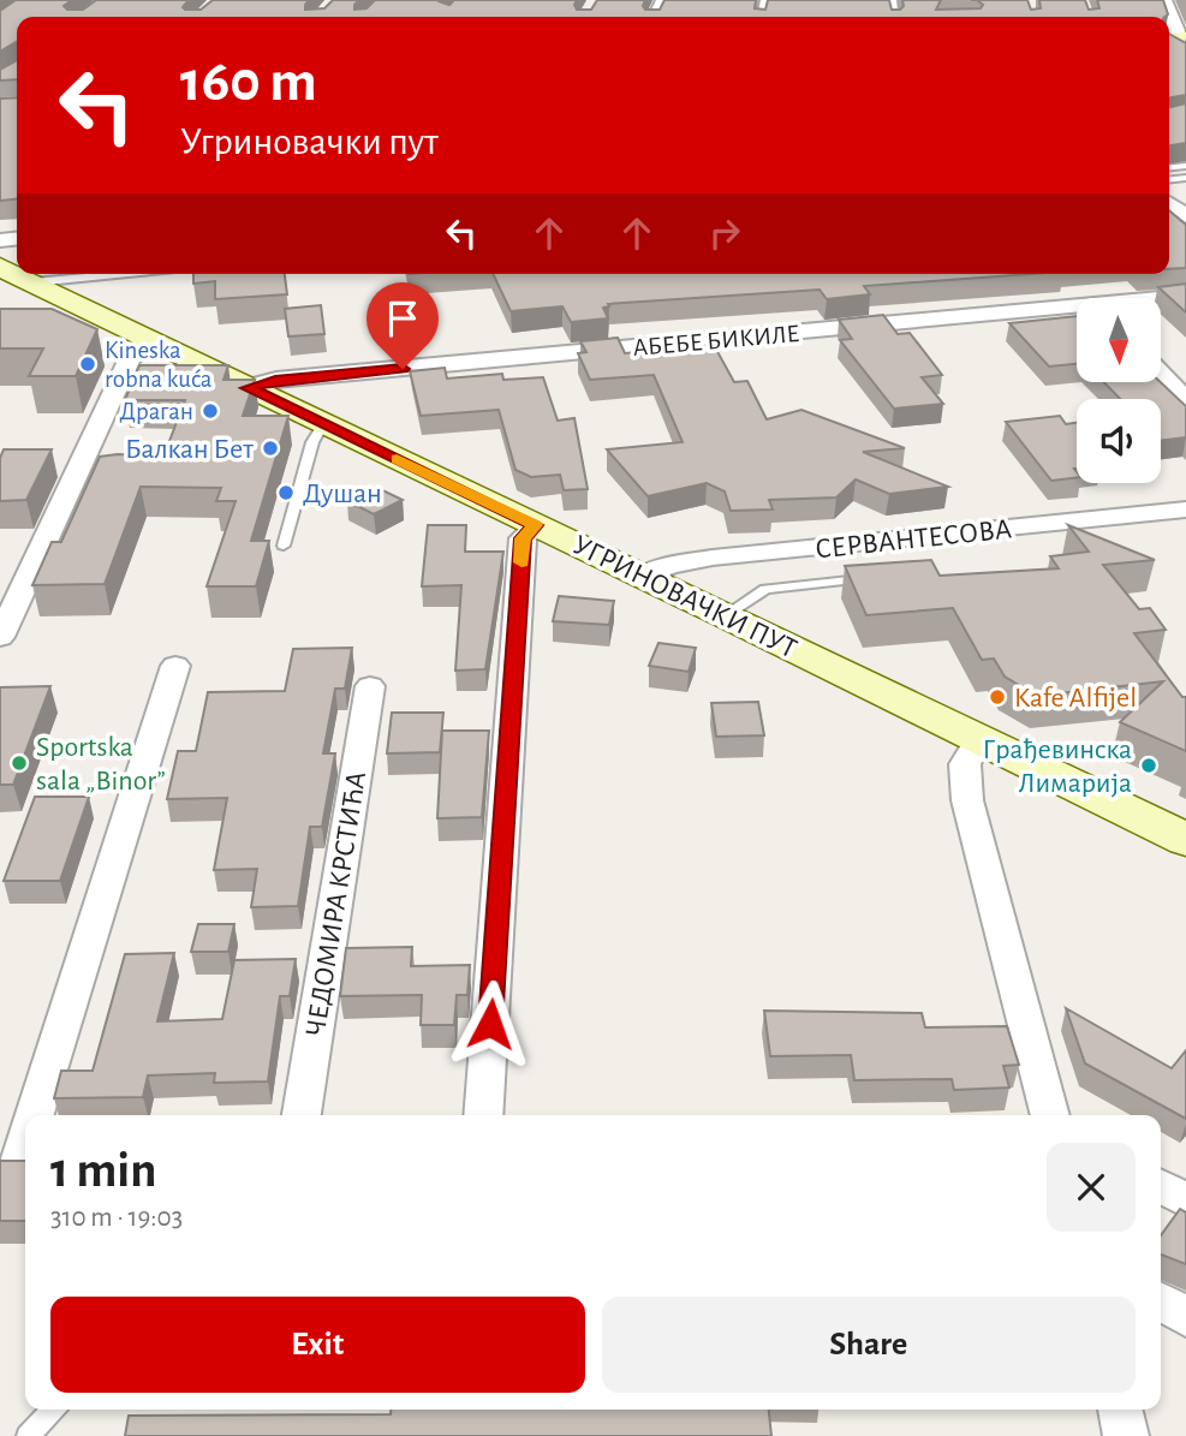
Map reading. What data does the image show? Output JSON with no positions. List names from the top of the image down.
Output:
{
  "streets": {
    "street": [
      "АБЕБЕ БИКИЛЕ",
      "СЕРВАНТЕСОВА",
      "УГРИНОВАЧКИ ПУТ",
      "ЧЕДОМИРА КРСТИЋА"
    ]
  },
  "crossings": [
    ["АБЕБЕ БИКИЛЕ", "УГРИНОВАЧКИ ПУТ"],
    ["СЕРВАНТЕСОВА", "УГРИНОВАЧКИ ПУТ"]
  ],
  "places": [
    "Kineska robna kuća",
    "Драган",
    "Балкан Бет",
    "Душан",
    "Kafe Alfijel",
    "Sportska sala „Binor”",
    "Грађевинска Лимарија"
  ],
  "north": "bottom",
  "page": {
    "turn": ["160 m", "Угриновачки пут"],
    "heading": ["1 min", "310 m · 19:03"],
    "buttons": ["Exit", "Share"]
  }
}
